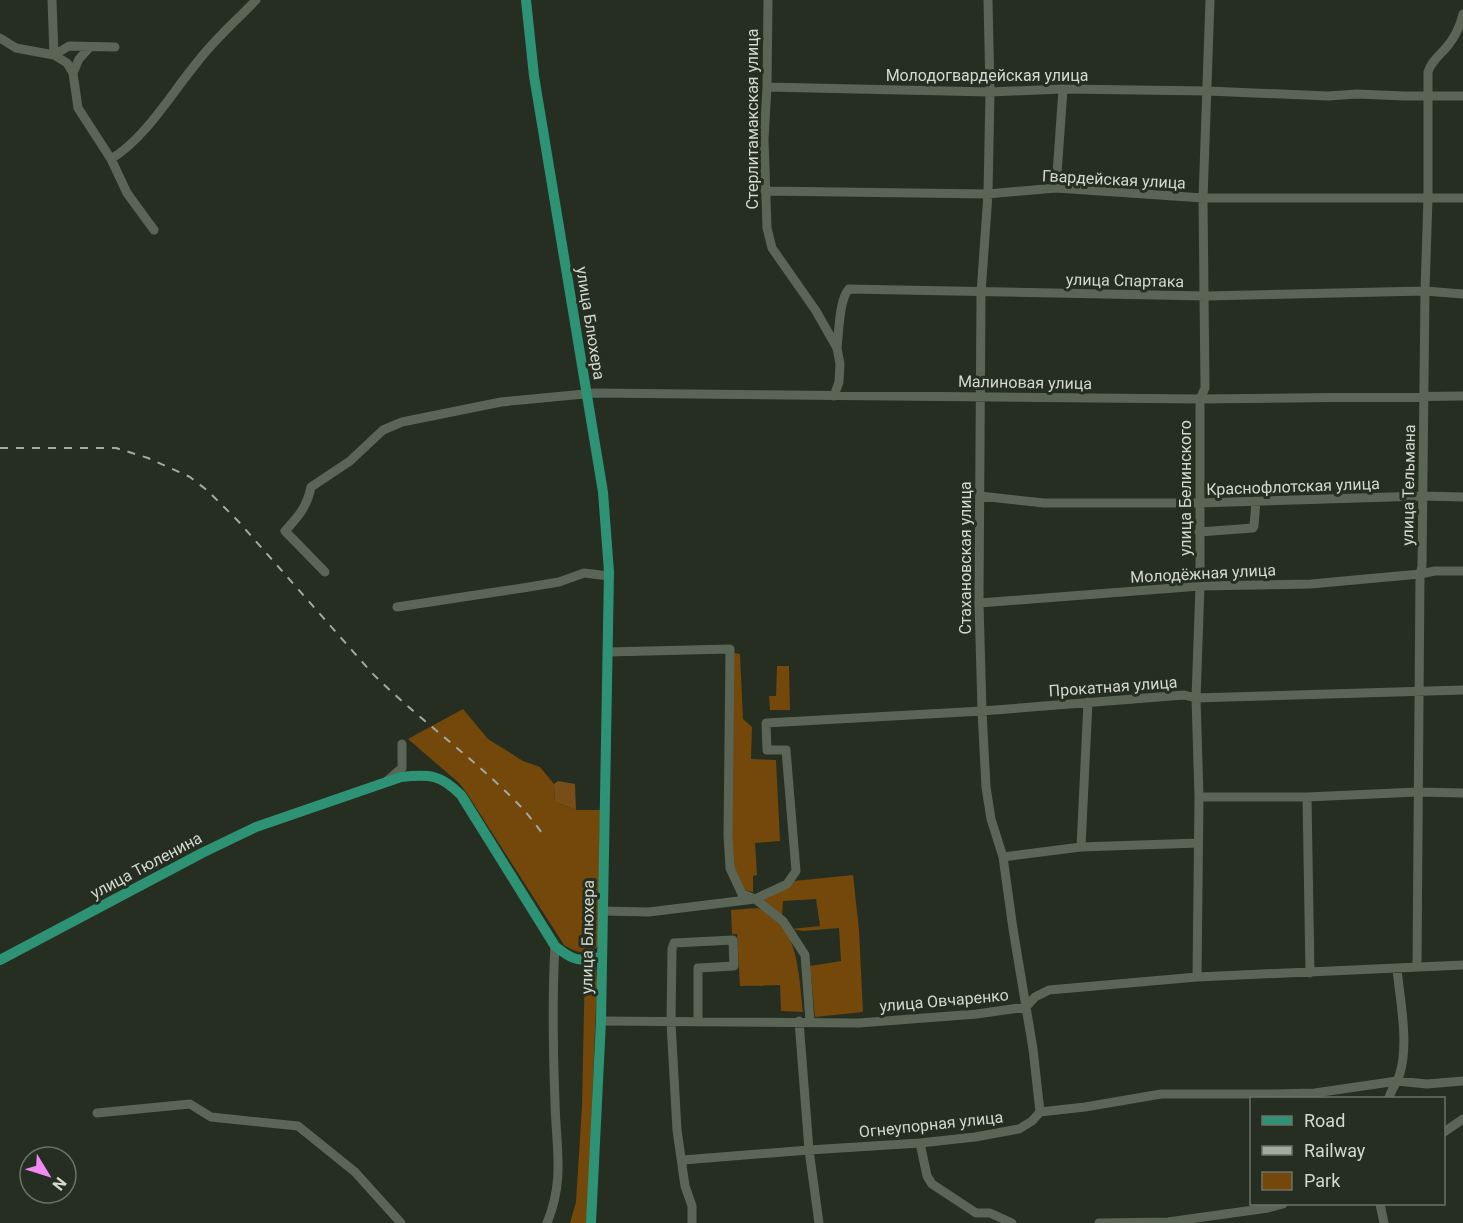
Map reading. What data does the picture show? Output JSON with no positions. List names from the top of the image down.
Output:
{
  "streets": {
    "main road": ["улица Блюхера", "улица Тюленина"],
    "street": [
      "Молодогвардейская улица",
      "Стерлитамакская улица",
      "Гвардейская улица",
      "улица Спартака",
      "Малиновая улица",
      "улица Тельмана",
      "Краснофлотская улица",
      "улица Белинского",
      "Стахановская улица",
      "Молодёжная улица",
      "Прокатная улица",
      "улица Овчаренко",
      "Огнеупорная улица"
    ]
  },
  "crossings": [
    ["Молодогвардейская улица", "Стерлитамакская улица"],
    ["Молодогвардейская улица", "улица Тельмана"],
    ["Молодогвардейская улица", "улица Белинского"],
    ["Молодогвардейская улица", "Стахановская улица"],
    ["Стерлитамакская улица", "Гвардейская улица"],
    ["Стерлитамакская улица", "улица Спартака"],
    ["Стерлитамакская улица", "Малиновая улица"],
    ["Гвардейская улица", "улица Тельмана"],
    ["Гвардейская улица", "улица Белинского"],
    ["Гвардейская улица", "Стахановская улица"],
    ["улица Спартака", "улица Тельмана"],
    ["улица Спартака", "улица Белинского"],
    ["улица Спартака", "Стахановская улица"],
    ["улица Блюхера", "Малиновая улица"],
    ["улица Блюхера", "улица Овчаренко"],
    ["Малиновая улица", "улица Тельмана"],
    ["Малиновая улица", "улица Белинского"],
    ["Малиновая улица", "Стахановская улица"],
    ["улица Тельмана", "Краснофлотская улица"],
    ["улица Тельмана", "Молодёжная улица"],
    ["улица Тельмана", "Прокатная улица"],
    ["улица Тельмана", "улица Овчаренко"],
    ["Краснофлотская улица", "улица Белинского"],
    ["Краснофлотская улица", "Стахановская улица"],
    ["улица Белинского", "Молодёжная улица"],
    ["улица Белинского", "Прокатная улица"],
    ["улица Белинского", "улица Овчаренко"],
    ["Стахановская улица", "Молодёжная улица"],
    ["Стахановская улица", "Прокатная улица"],
    ["Стахановская улица", "улица Овчаренко"],
    ["Стахановская улица", "Огнеупорная улица"]
  ],
  "legend": ["Road", "Railway", "Park"],
  "north": "bottom right"
}
